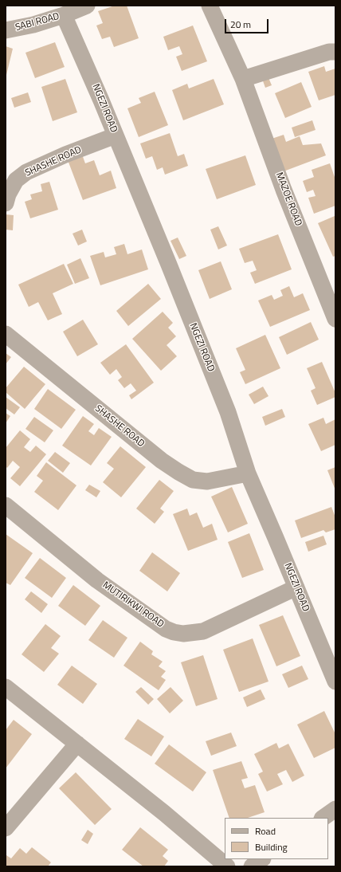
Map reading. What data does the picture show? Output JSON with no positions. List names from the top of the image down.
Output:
{
  "streets": {
    "street": [
      "SABI ROAD",
      "NGEZI ROAD",
      "SHASHE ROAD",
      "MAZOE ROAD",
      "MUTIRIKWI ROAD"
    ]
  },
  "crossings": [
    ["SABI ROAD", "NGEZI ROAD"],
    ["NGEZI ROAD", "SHASHE ROAD"],
    ["NGEZI ROAD", "MUTIRIKWI ROAD"]
  ],
  "legend": ["Road", "Building"],
  "scale_bar": "20 m"
}
